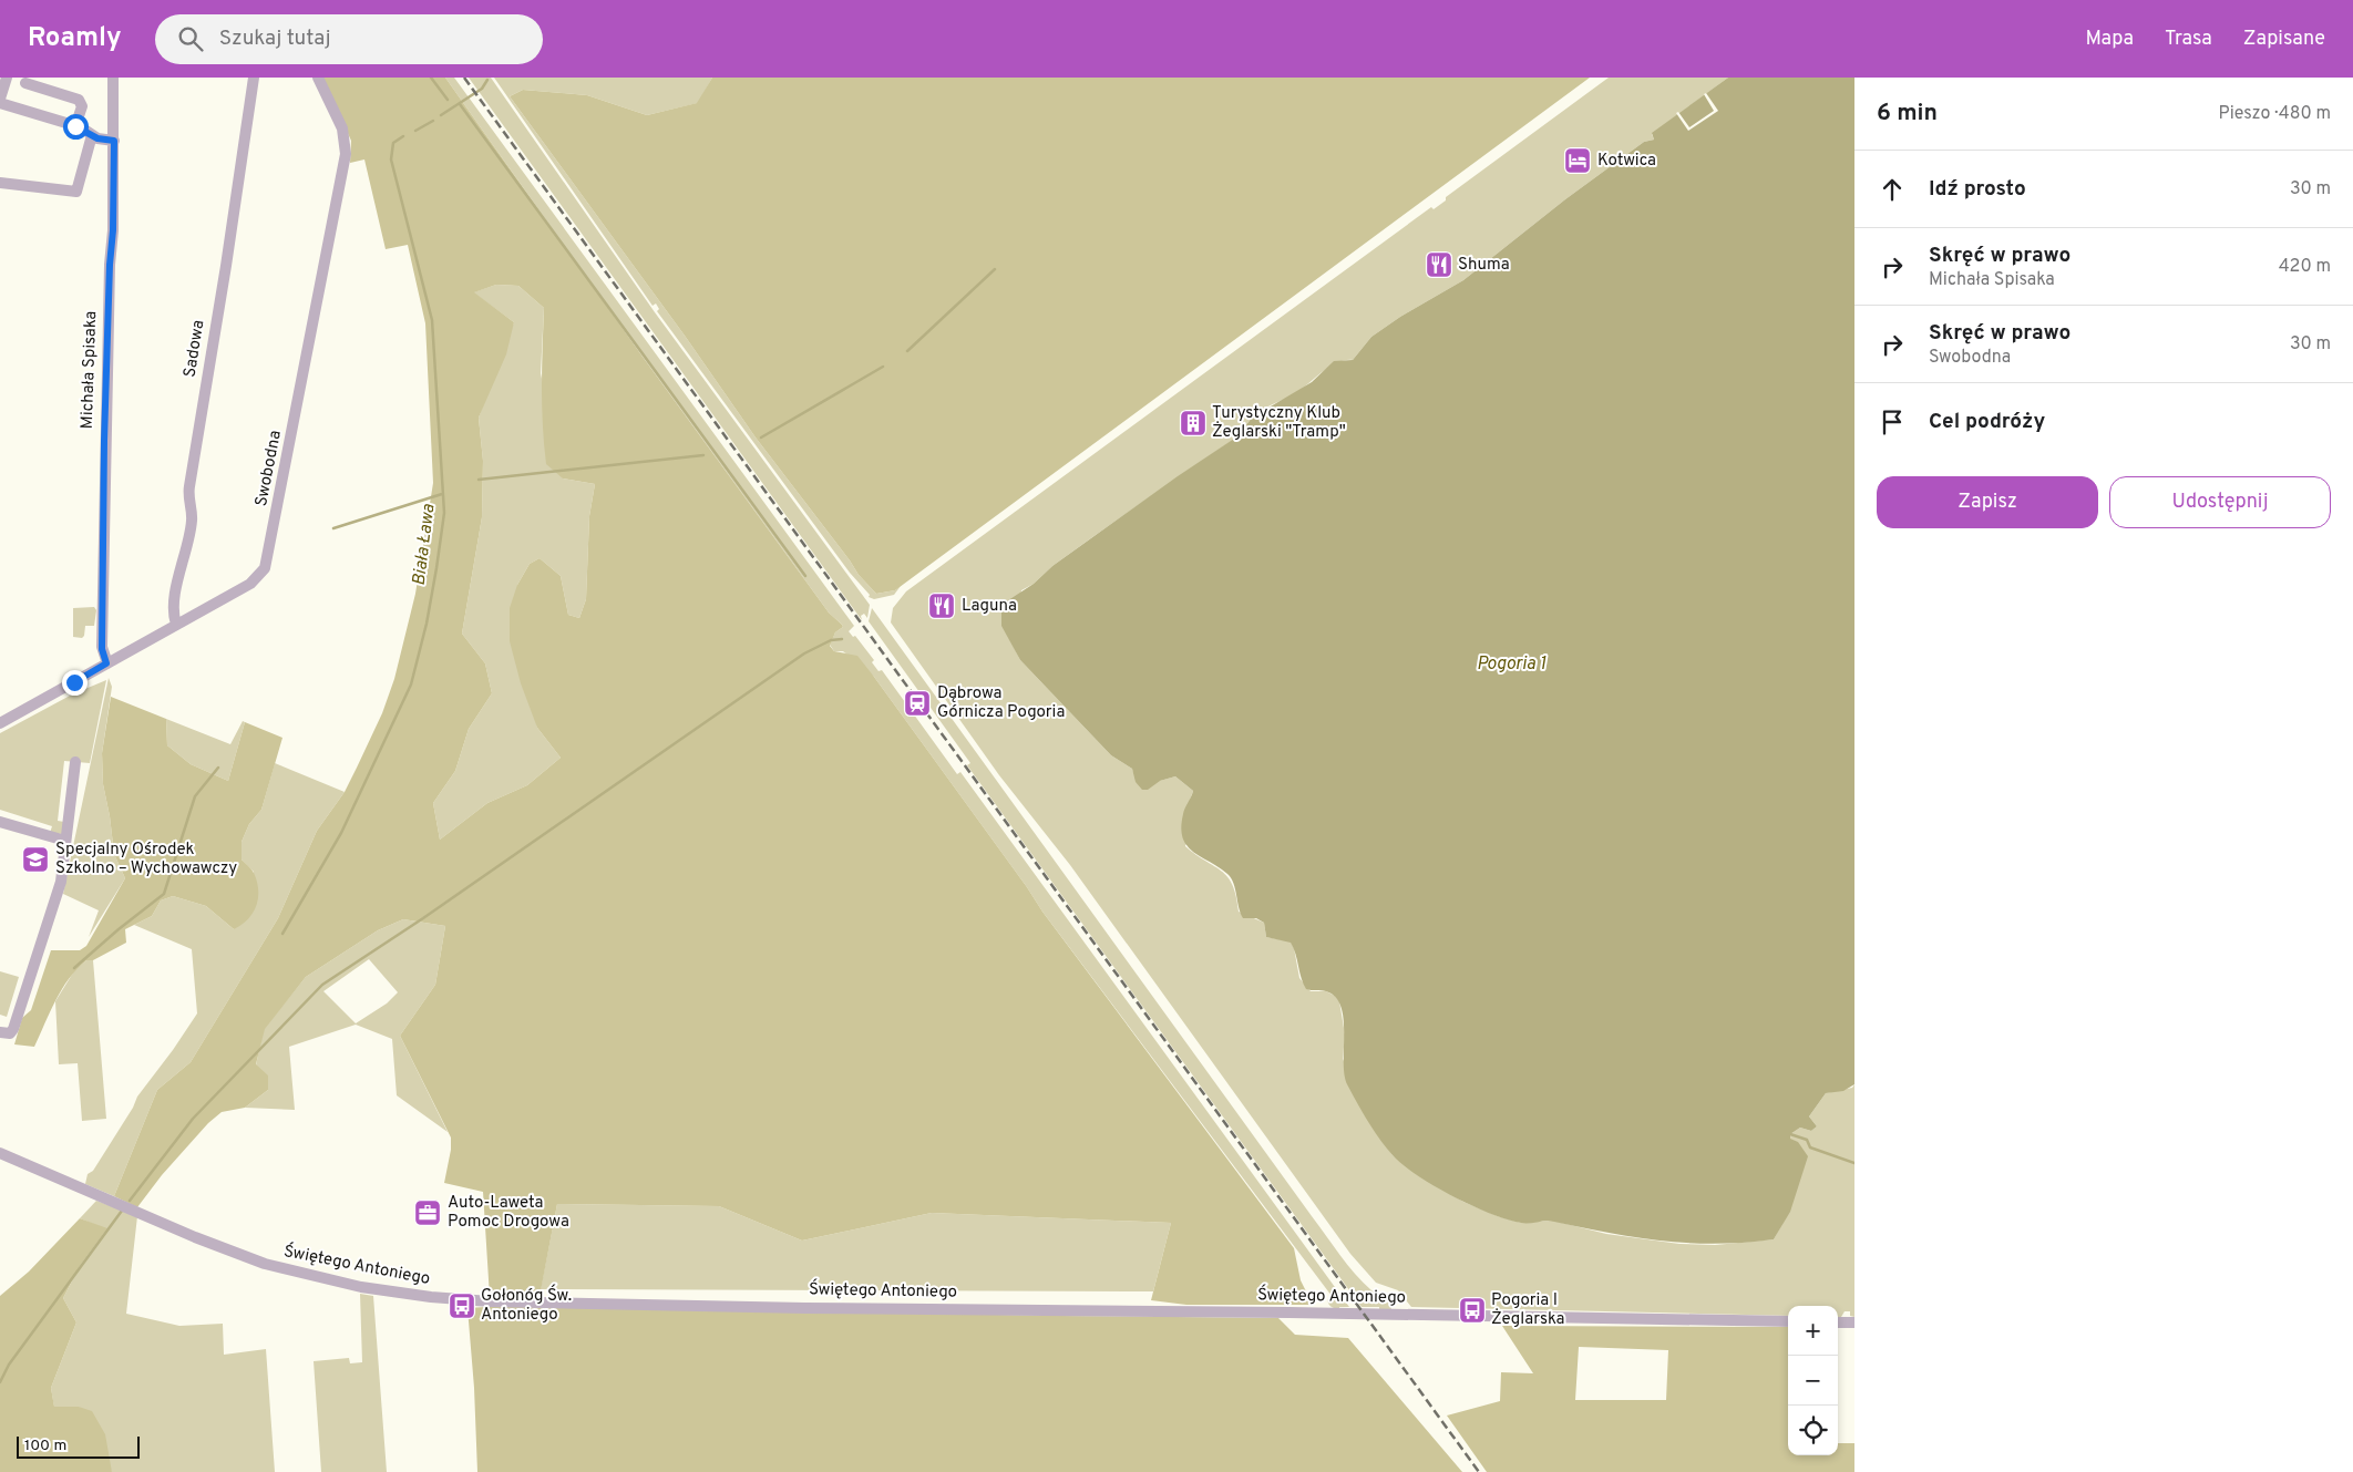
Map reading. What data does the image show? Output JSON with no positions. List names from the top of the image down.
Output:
{
  "streets": {
    "street": [
      "Sadowa",
      "Michała Spisaka",
      "Swobodna",
      "Świętego Antoniego"
    ]
  },
  "crossings": [
    ["Sadowa", "Swobodna"],
    ["Michała Spisaka", "Swobodna"]
  ],
  "water": ["Biała Ława", "Pogoria 1"],
  "places": {
    "hotel": ["Kotwica"],
    "restaurant": ["Shuma", "Laguna"],
    "building": ["Turystyczny Klub Żeglarski \"Tramp\""],
    "station": ["Dąbrowa Górnicza Pogoria"],
    "school or university": ["Specjalny Ośrodek Szkolno – Wychowawczy"],
    "office": ["Auto-Laweta Pomoc Drogowa"],
    "bus stop": ["Gołonóg Św. Antoniego", "Pogoria I Żeglarska"]
  },
  "scale_bar": "100 m",
  "page": {
    "header": "Roamly",
    "search": "Szukaj tutaj",
    "nav": ["Mapa", "Trasa", "Zapisane"],
    "heading": ["6 min", "Pieszo · 480 m"],
    "list": [
      ["Idź prosto", "30 m"],
      ["Skręć w prawo", "Michała Spisaka", "420 m"],
      ["Skręć w prawo", "Swobodna", "30 m"],
      "Cel podróży"
    ],
    "buttons": ["Zapisz", "Udostępnij"],
    "map_buttons": ["+", "−"],
    "scale": "100 m"
  }
}
